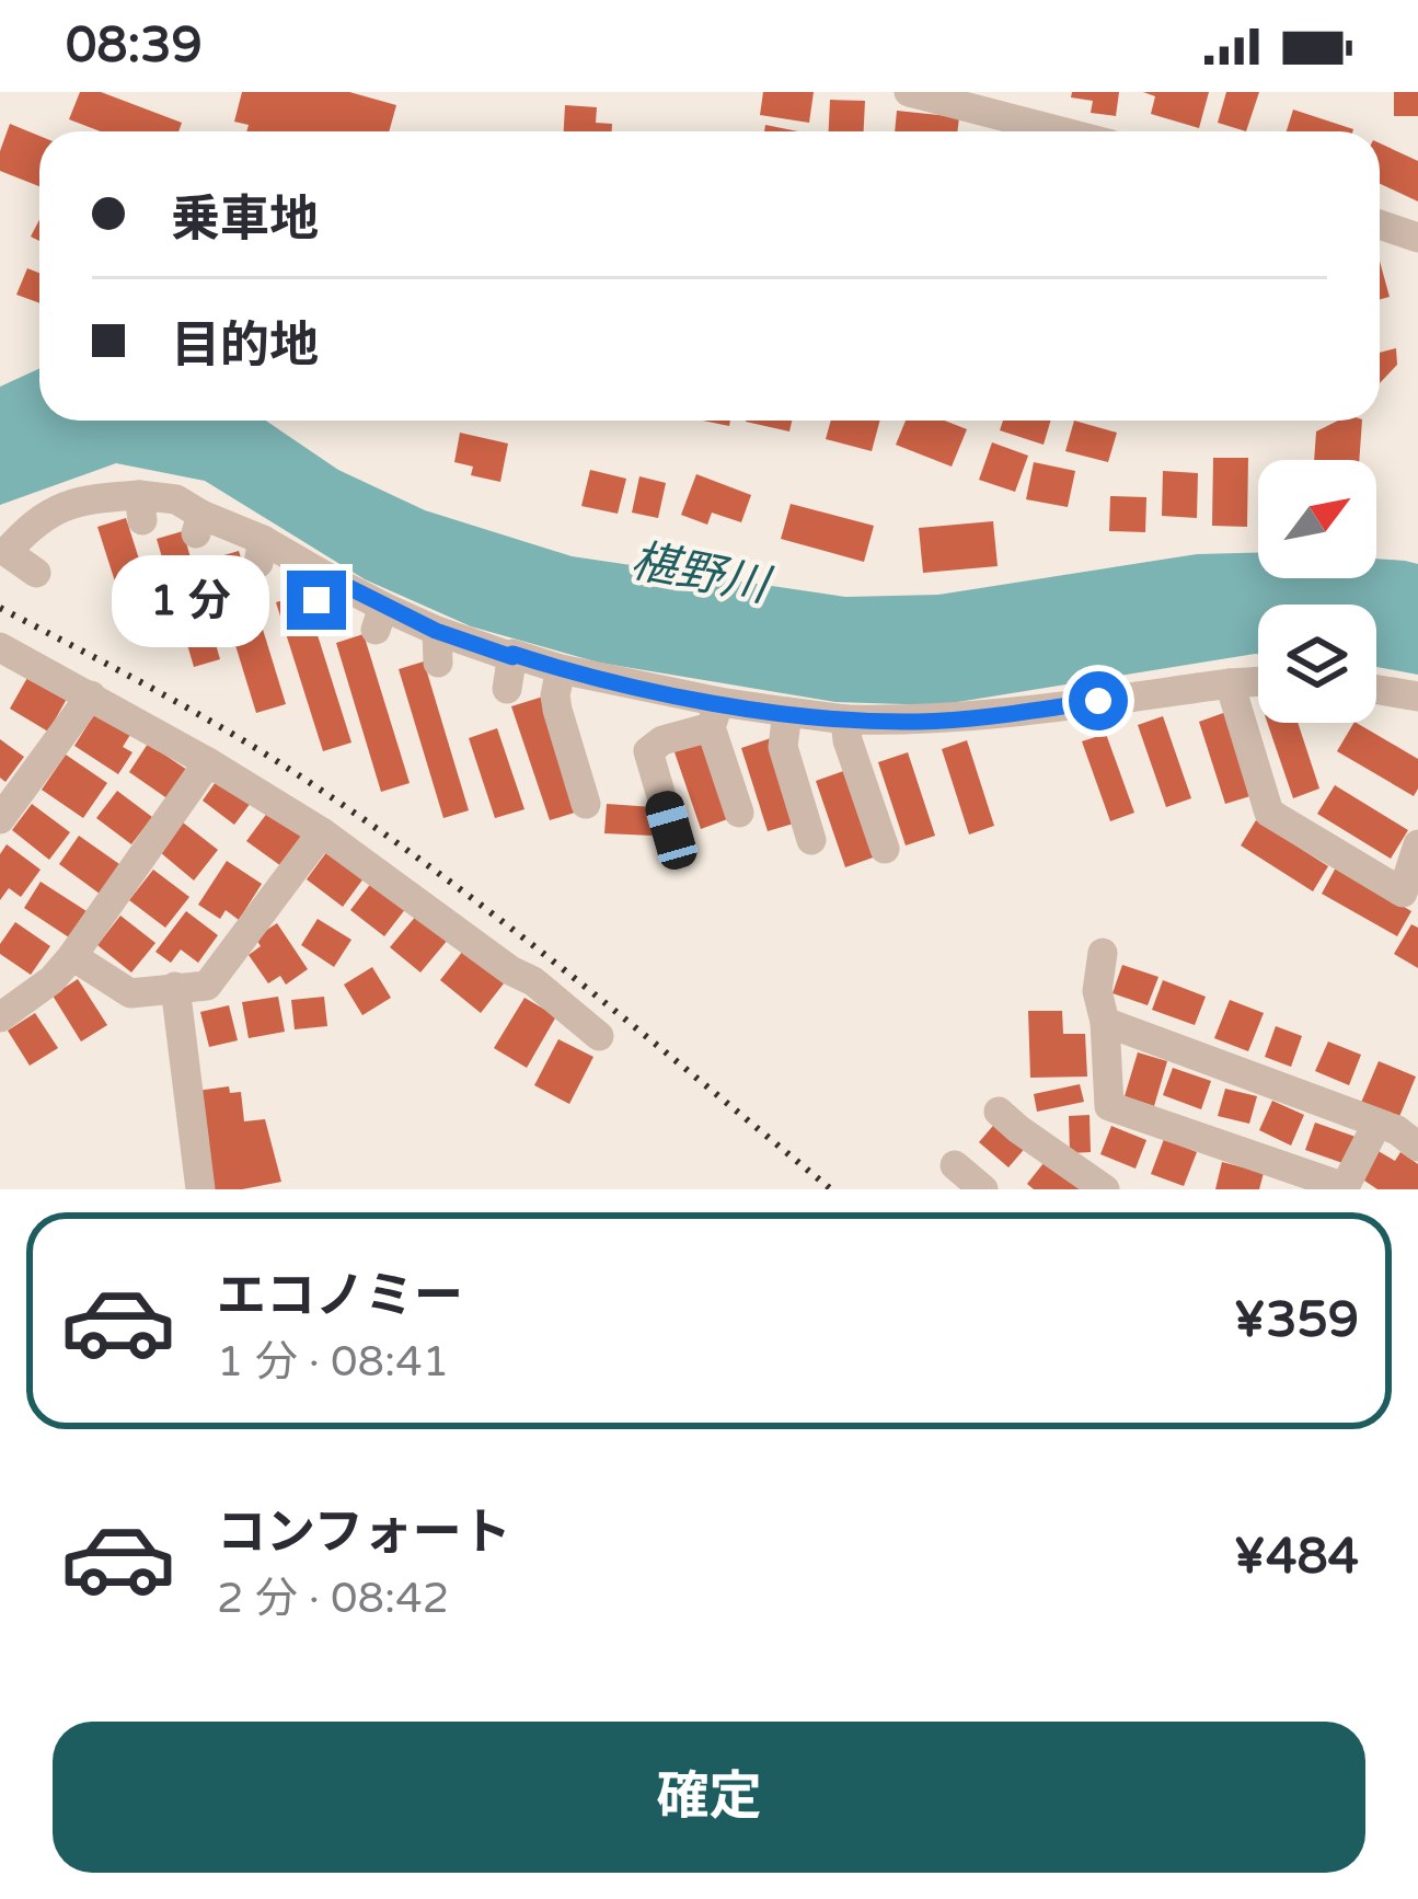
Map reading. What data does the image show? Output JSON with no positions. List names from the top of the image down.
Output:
{
  "water": ["椹野川"],
  "north": "top right",
  "page": {
    "status": "08:39",
    "banner": ["乗車地", "目的地"],
    "bubble": "1 分",
    "list": [
      {
        "name": "エコノミー",
        "note": "1 分 · 08:41",
        "value": "¥359"
      },
      {
        "name": "コンフォート",
        "note": "2 分 · 08:42",
        "value": "¥484"
      }
    ],
    "buttons": "確定"
  }
}
